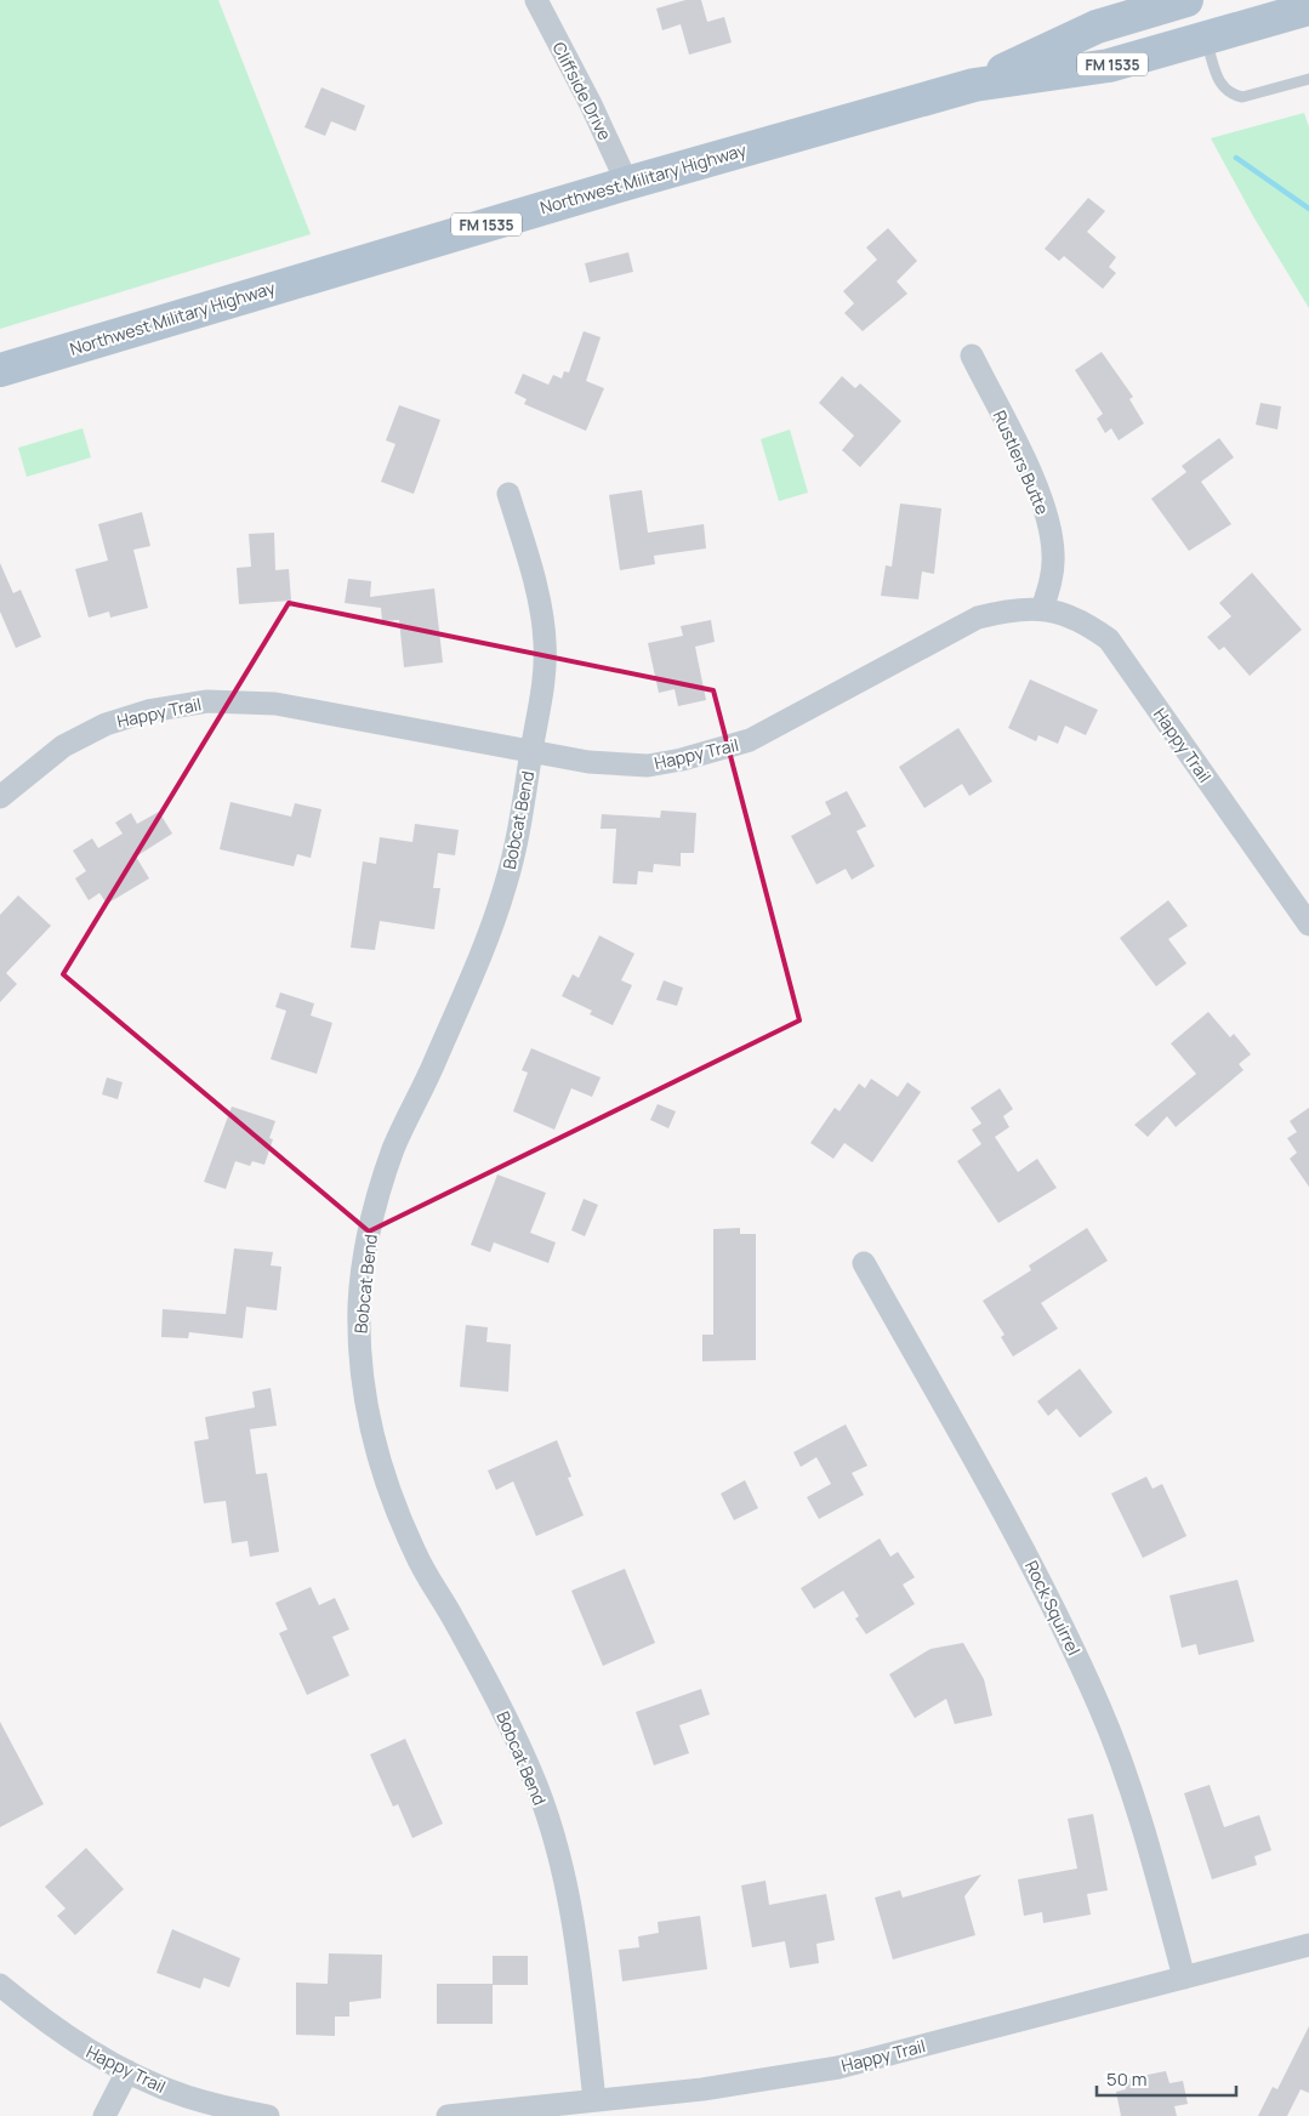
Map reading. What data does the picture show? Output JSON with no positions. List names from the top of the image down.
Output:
{
  "streets": {
    "main road": ["FM 1535", "Northwest Military Highway"],
    "street": [
      "Cliffside Drive",
      "Rustlers Butte",
      "Happy Trail",
      "Bobcat Bend",
      "Rock Squirrel"
    ]
  },
  "crossings": [
    ["Cliffside Drive", "Northwest Military Highway"],
    ["Rustlers Butte", "Happy Trail"],
    ["Happy Trail", "Bobcat Bend"],
    ["Happy Trail", "Rock Squirrel"]
  ],
  "scale_bar": "50 m"
}
